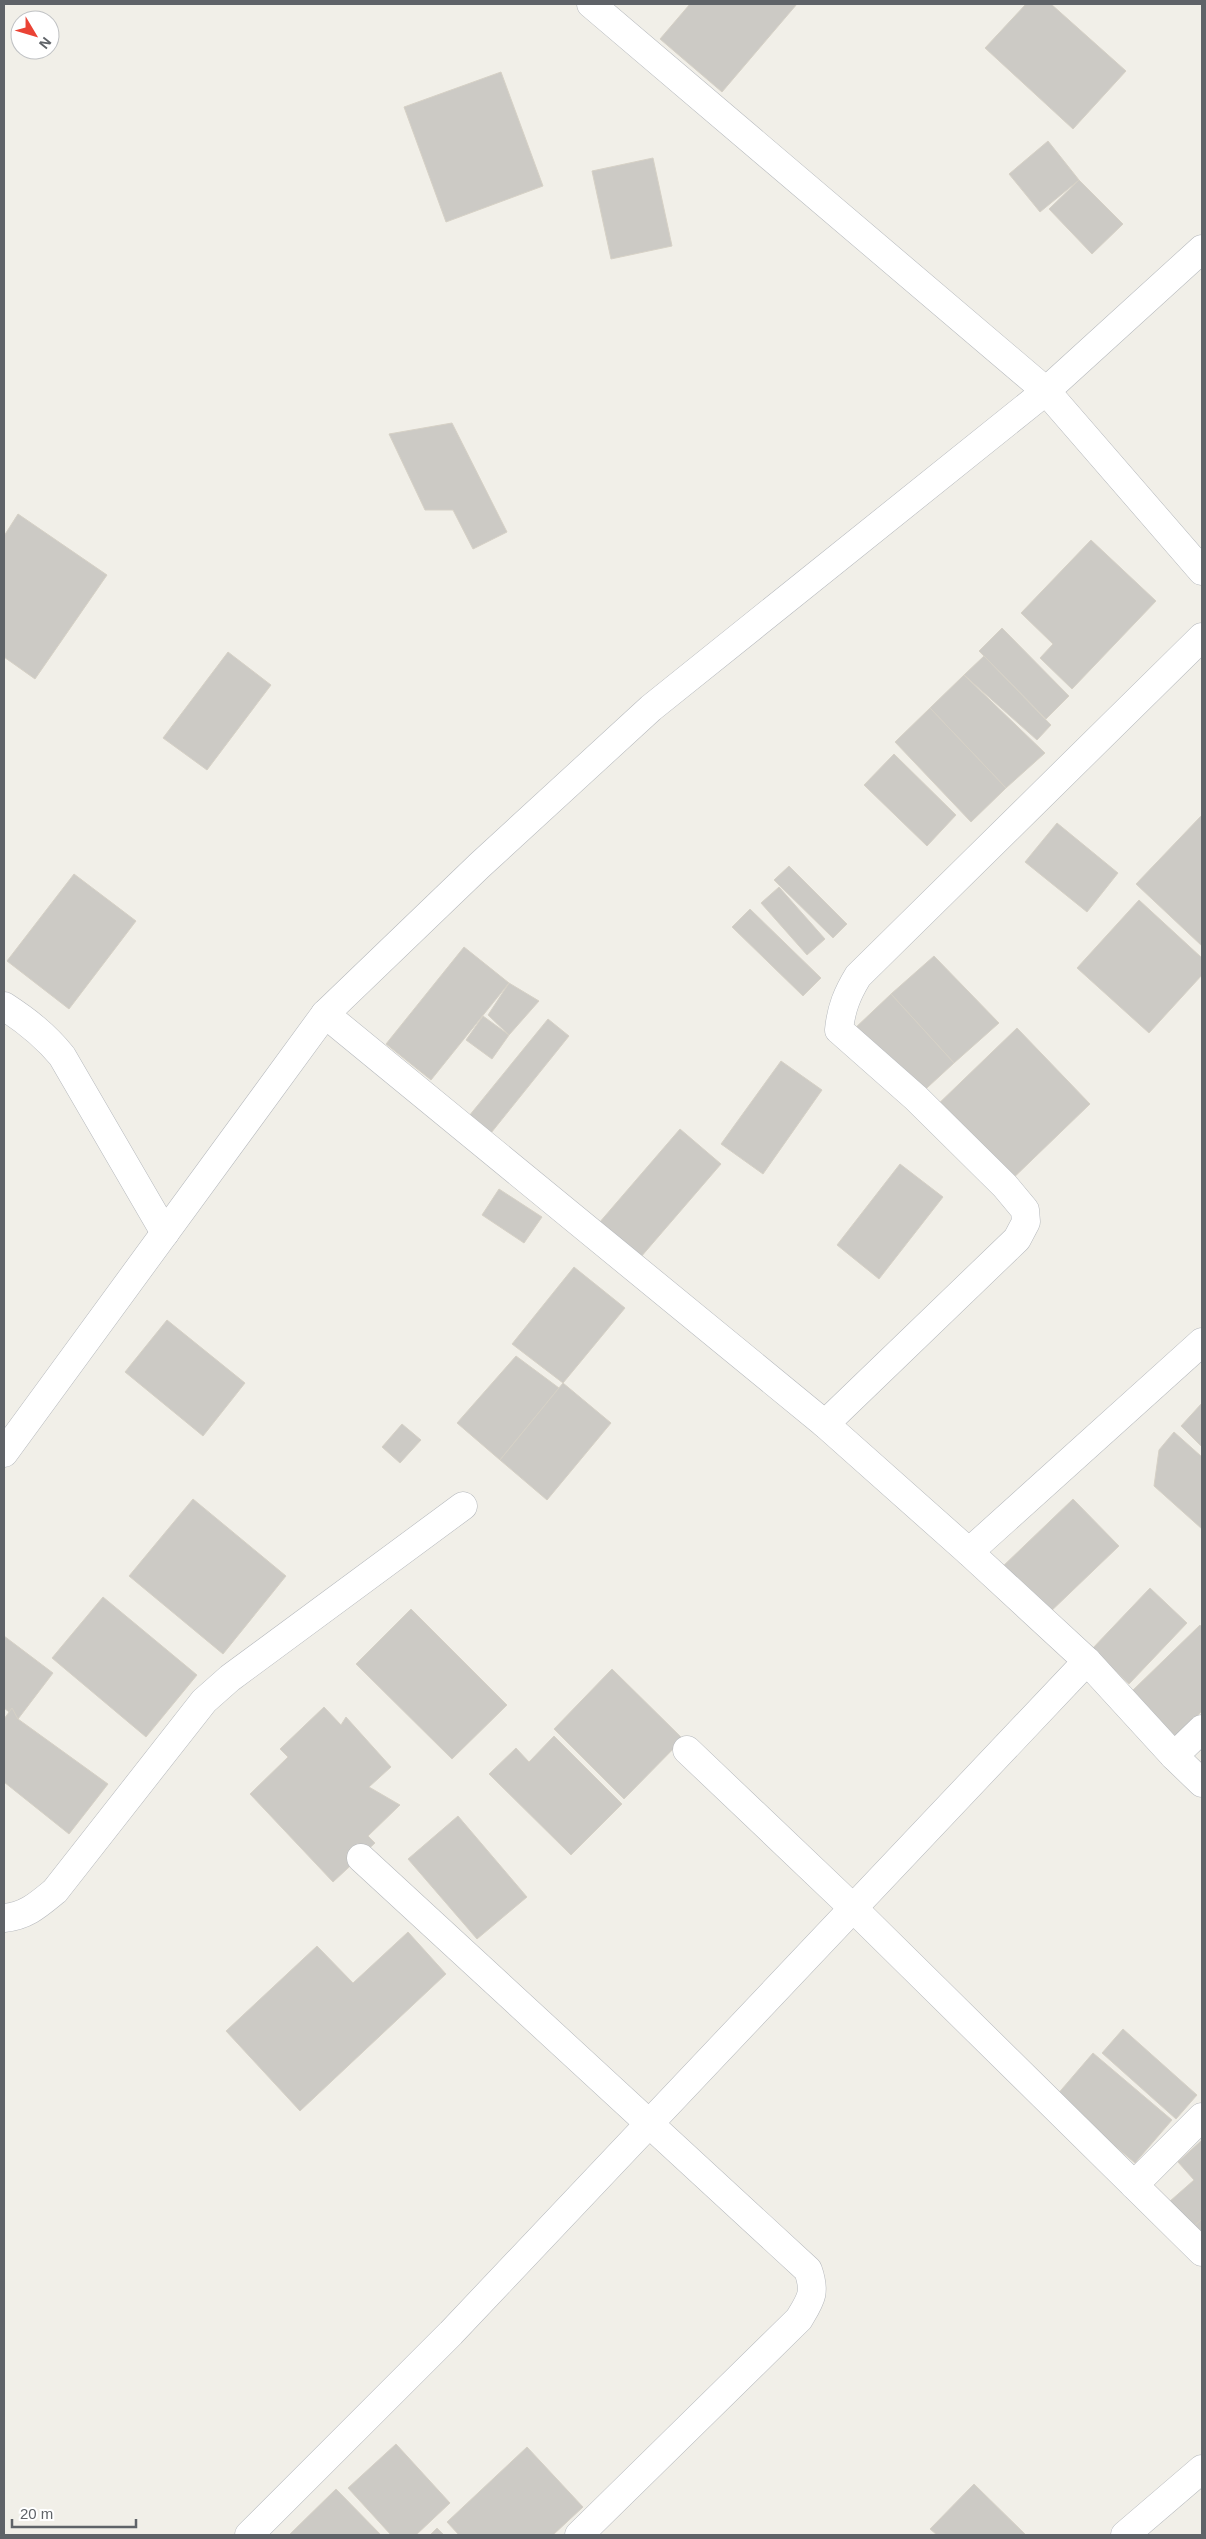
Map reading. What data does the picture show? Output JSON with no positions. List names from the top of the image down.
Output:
{
  "scale_bar": "20 m",
  "north": "bottom right"
}
